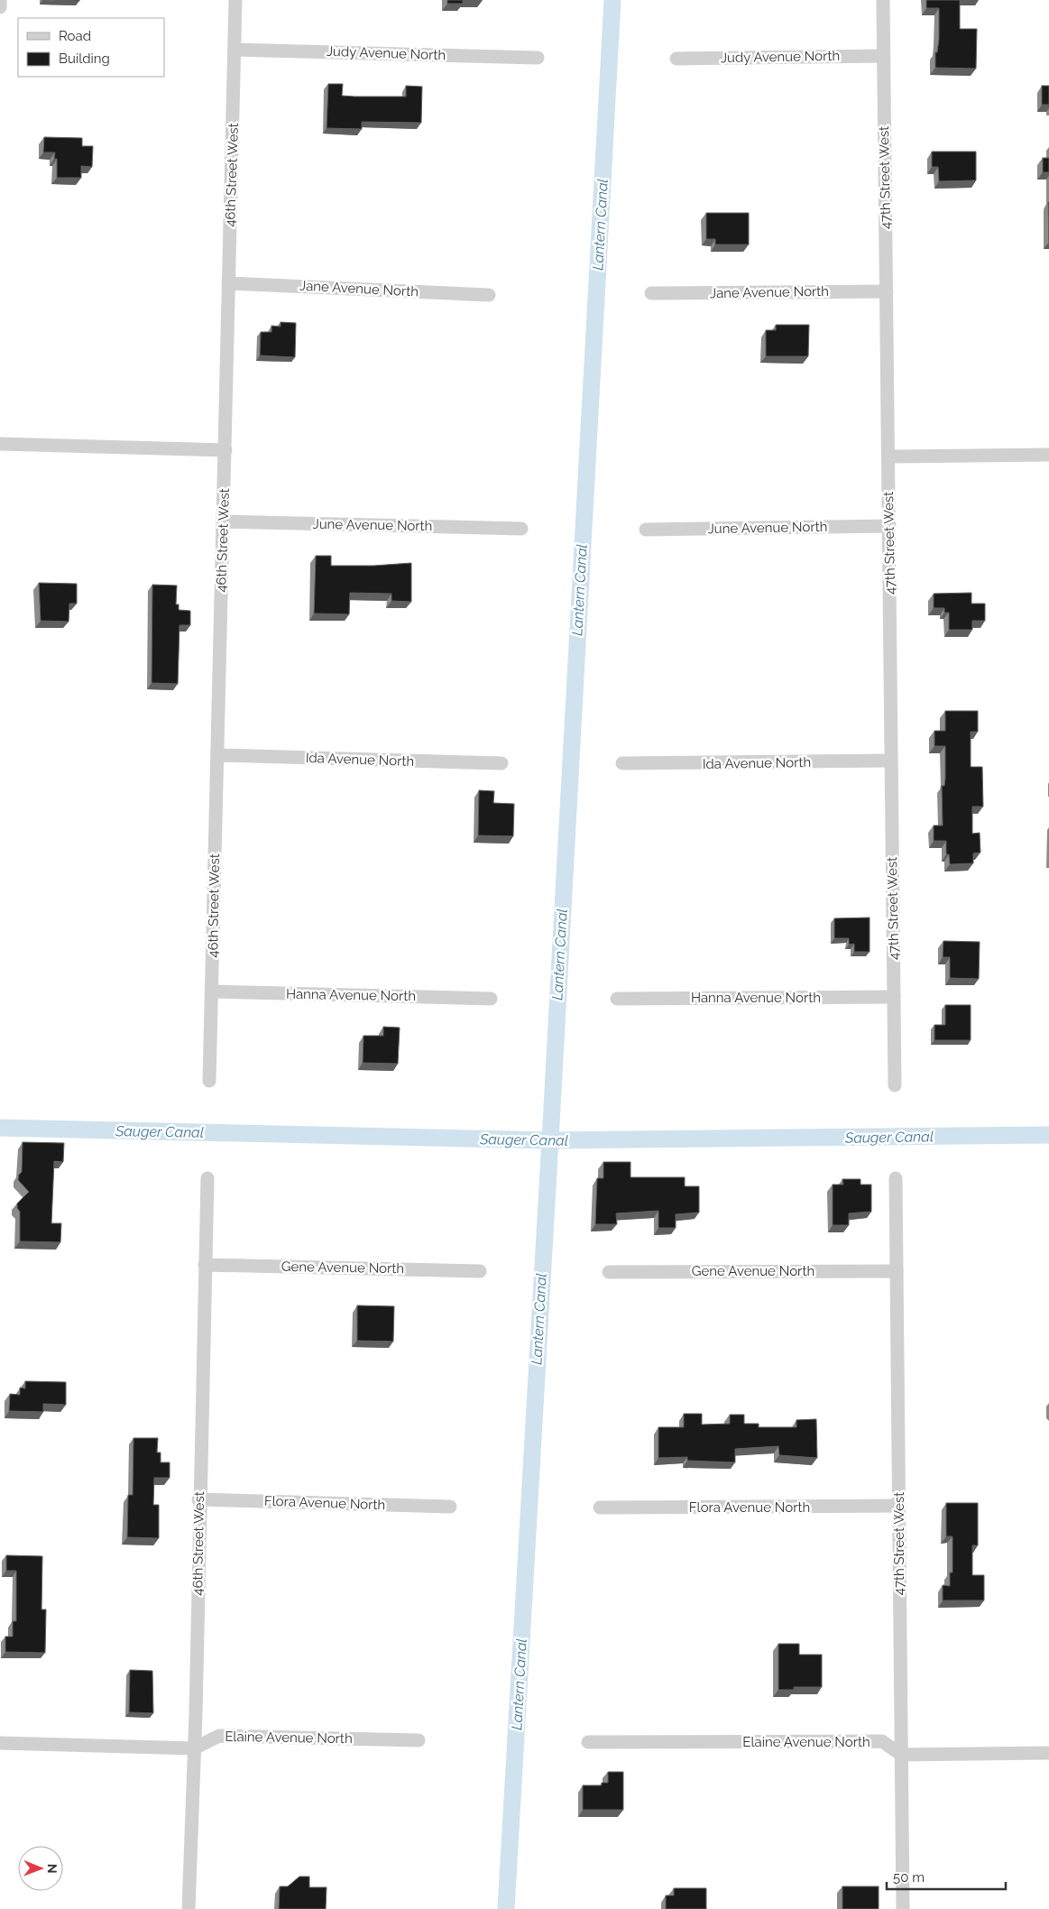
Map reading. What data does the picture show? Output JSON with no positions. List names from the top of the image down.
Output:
{
  "streets": {
    "street": [
      "Judy Avenue North",
      "46th Street West",
      "47th Street West",
      "Jane Avenue North",
      "June Avenue North",
      "Ida Avenue North",
      "Hanna Avenue North",
      "Gene Avenue North",
      "Flora Avenue North",
      "Elaine Avenue North"
    ]
  },
  "crossings": [
    ["Judy Avenue North", "46th Street West"],
    ["Judy Avenue North", "47th Street West"],
    ["46th Street West", "Jane Avenue North"],
    ["46th Street West", "June Avenue North"],
    ["46th Street West", "Ida Avenue North"],
    ["46th Street West", "Hanna Avenue North"],
    ["46th Street West", "Gene Avenue North"],
    ["46th Street West", "Flora Avenue North"],
    ["46th Street West", "Elaine Avenue North"],
    ["47th Street West", "Jane Avenue North"],
    ["47th Street West", "June Avenue North"],
    ["47th Street West", "Ida Avenue North"],
    ["47th Street West", "Hanna Avenue North"],
    ["47th Street West", "Gene Avenue North"],
    ["47th Street West", "Flora Avenue North"],
    ["47th Street West", "Elaine Avenue North"]
  ],
  "water": ["Lantern Canal", "Sauger Canal"],
  "legend": ["Road", "Building"],
  "scale_bar": "50 m",
  "north": "right"
}
